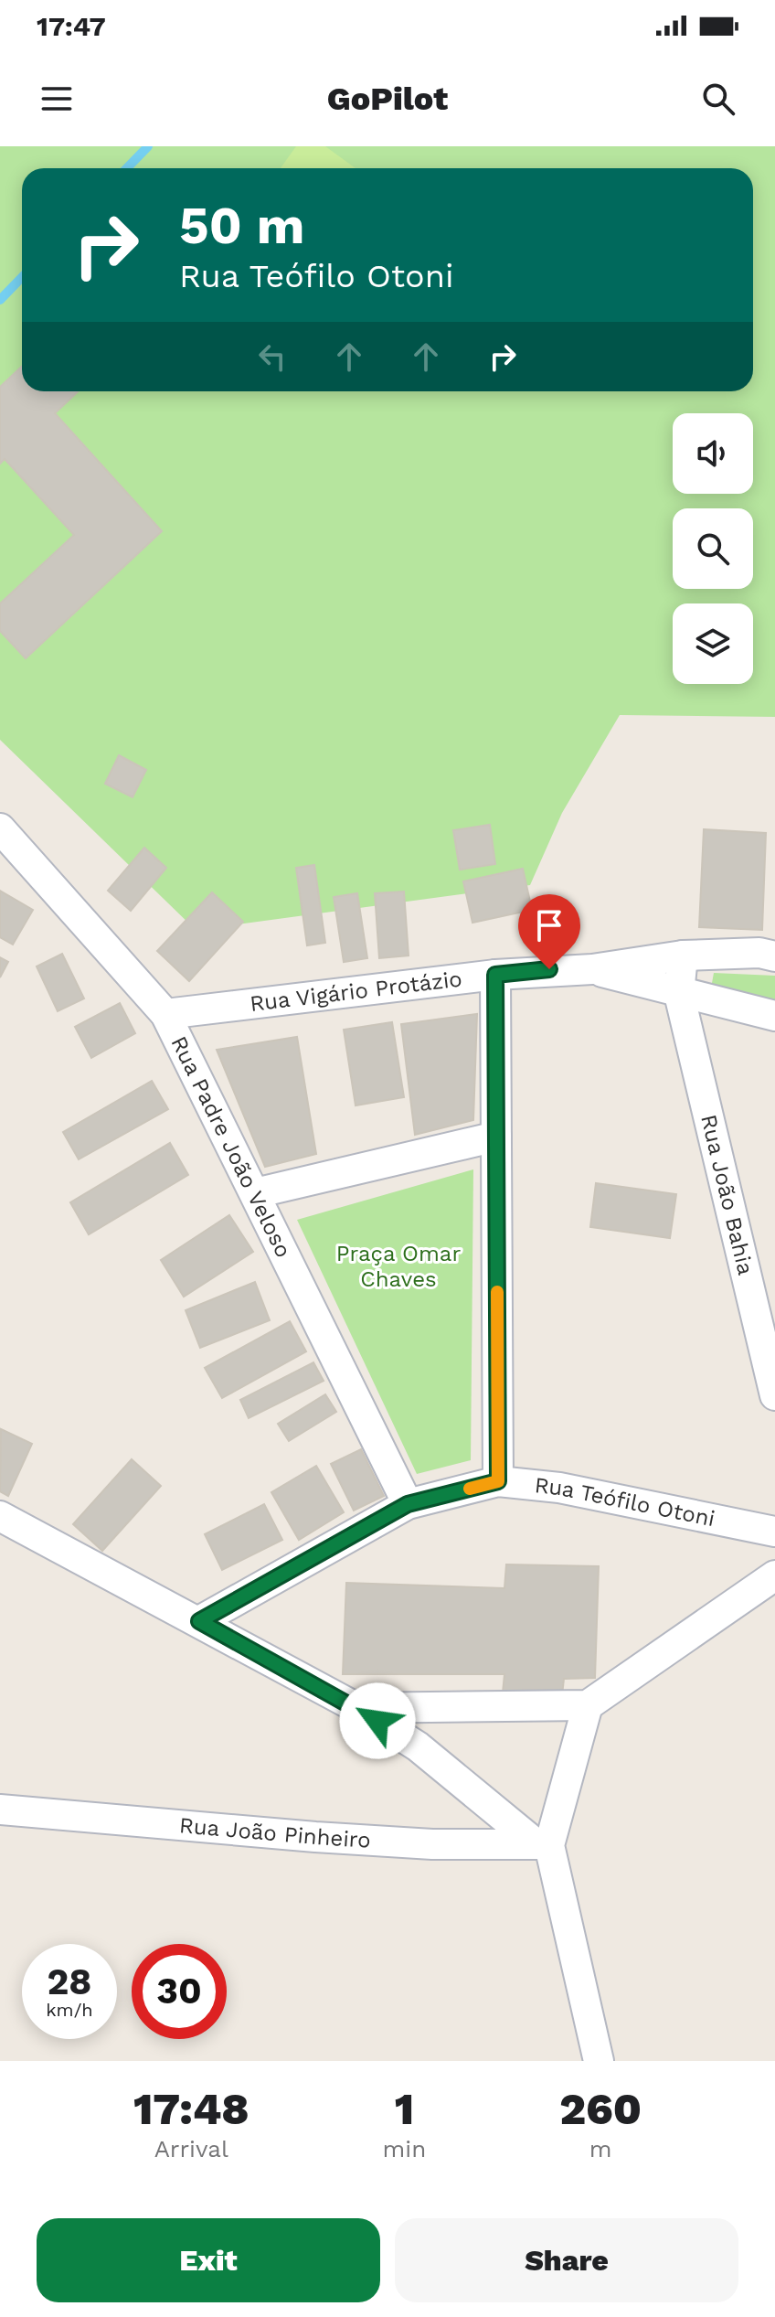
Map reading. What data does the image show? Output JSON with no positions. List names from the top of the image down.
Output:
{
  "streets": {
    "street": [
      "Rua Vigário Protázio",
      "Rua Padre João Veloso",
      "Rua João Bahia",
      "Rua Teófilo Otoni",
      "Rua João Pinheiro"
    ]
  },
  "crossings": [
    ["Rua Vigário Protázio", "Rua Padre João Veloso"],
    ["Rua Vigário Protázio", "Rua João Bahia"],
    ["Rua Padre João Veloso", "Rua Teófilo Otoni"]
  ],
  "parks": ["Praça Omar Chaves"],
  "page": {
    "status": "17:47",
    "header": "GoPilot",
    "turn": ["50 m", "Rua Teófilo Otoni"],
    "speed": "28 km/h",
    "limit": "30",
    "eta": [
      "17:48",
      "Arrival",
      "1",
      "min",
      "260",
      "m"
    ],
    "buttons": ["Exit", "Share"]
  }
}
